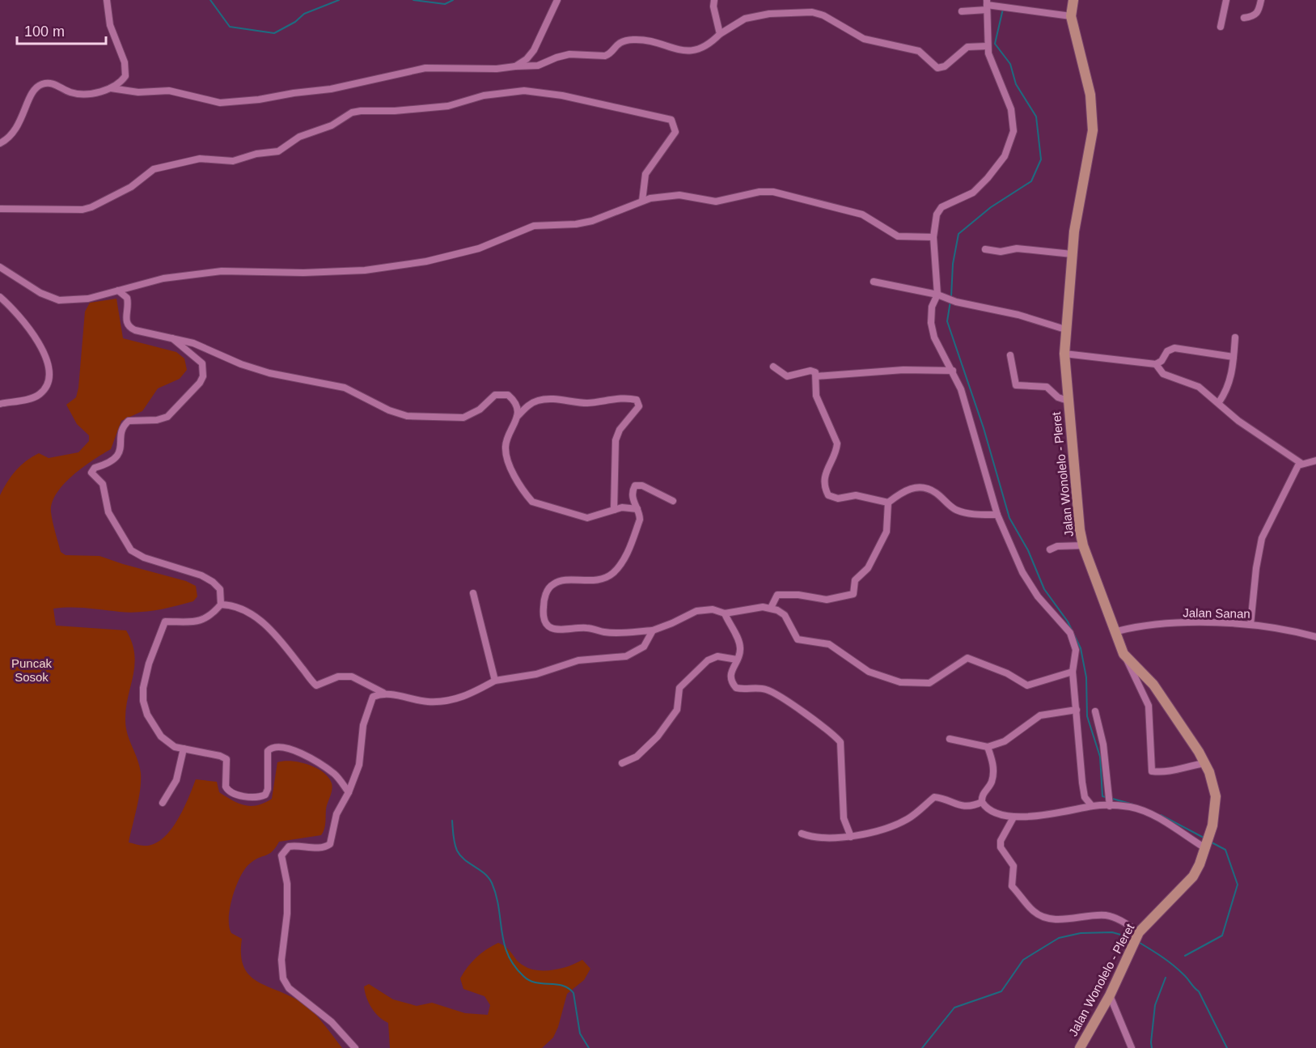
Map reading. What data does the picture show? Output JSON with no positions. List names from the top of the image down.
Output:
{
  "streets": {
    "main road": ["Jalan Wonolelo - Pleret"],
    "street": ["Jalan Sanan"]
  },
  "crossings": [
    ["Jalan Wonolelo - Pleret", "Jalan Sanan"]
  ],
  "parks": ["Puncak Sosok"],
  "scale_bar": "100 m"
}
